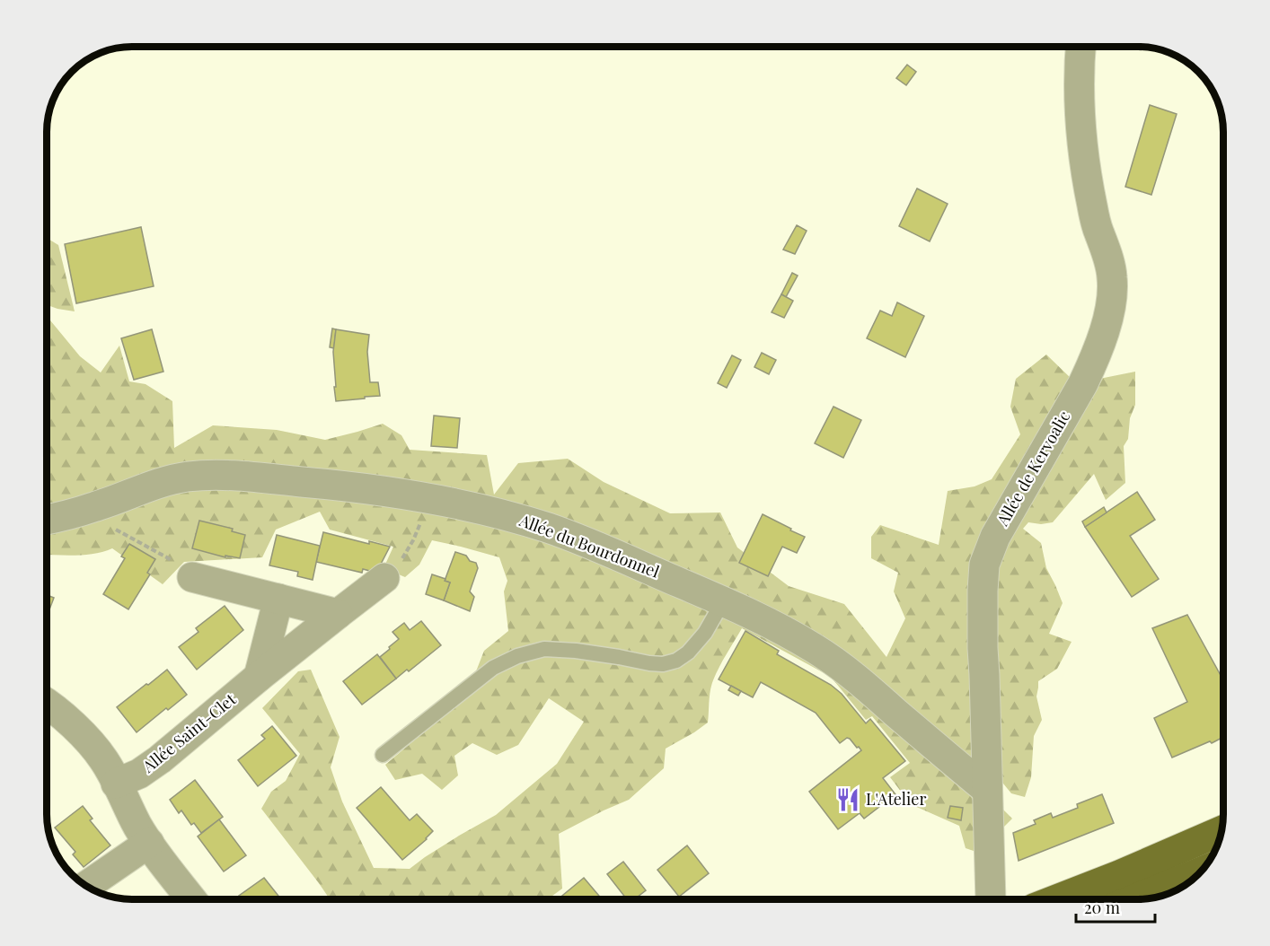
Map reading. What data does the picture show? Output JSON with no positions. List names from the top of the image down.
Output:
{
  "streets": {
    "street": ["Allée de Kervoalic", "Allée du Bourdonnel", "Allée Saint-Clet"]
  },
  "crossings": [
    ["Allée de Kervoalic", "Allée du Bourdonnel"]
  ],
  "places": {
    "restaurant": ["L'Atelier"]
  },
  "scale_bar": "20 m"
}
